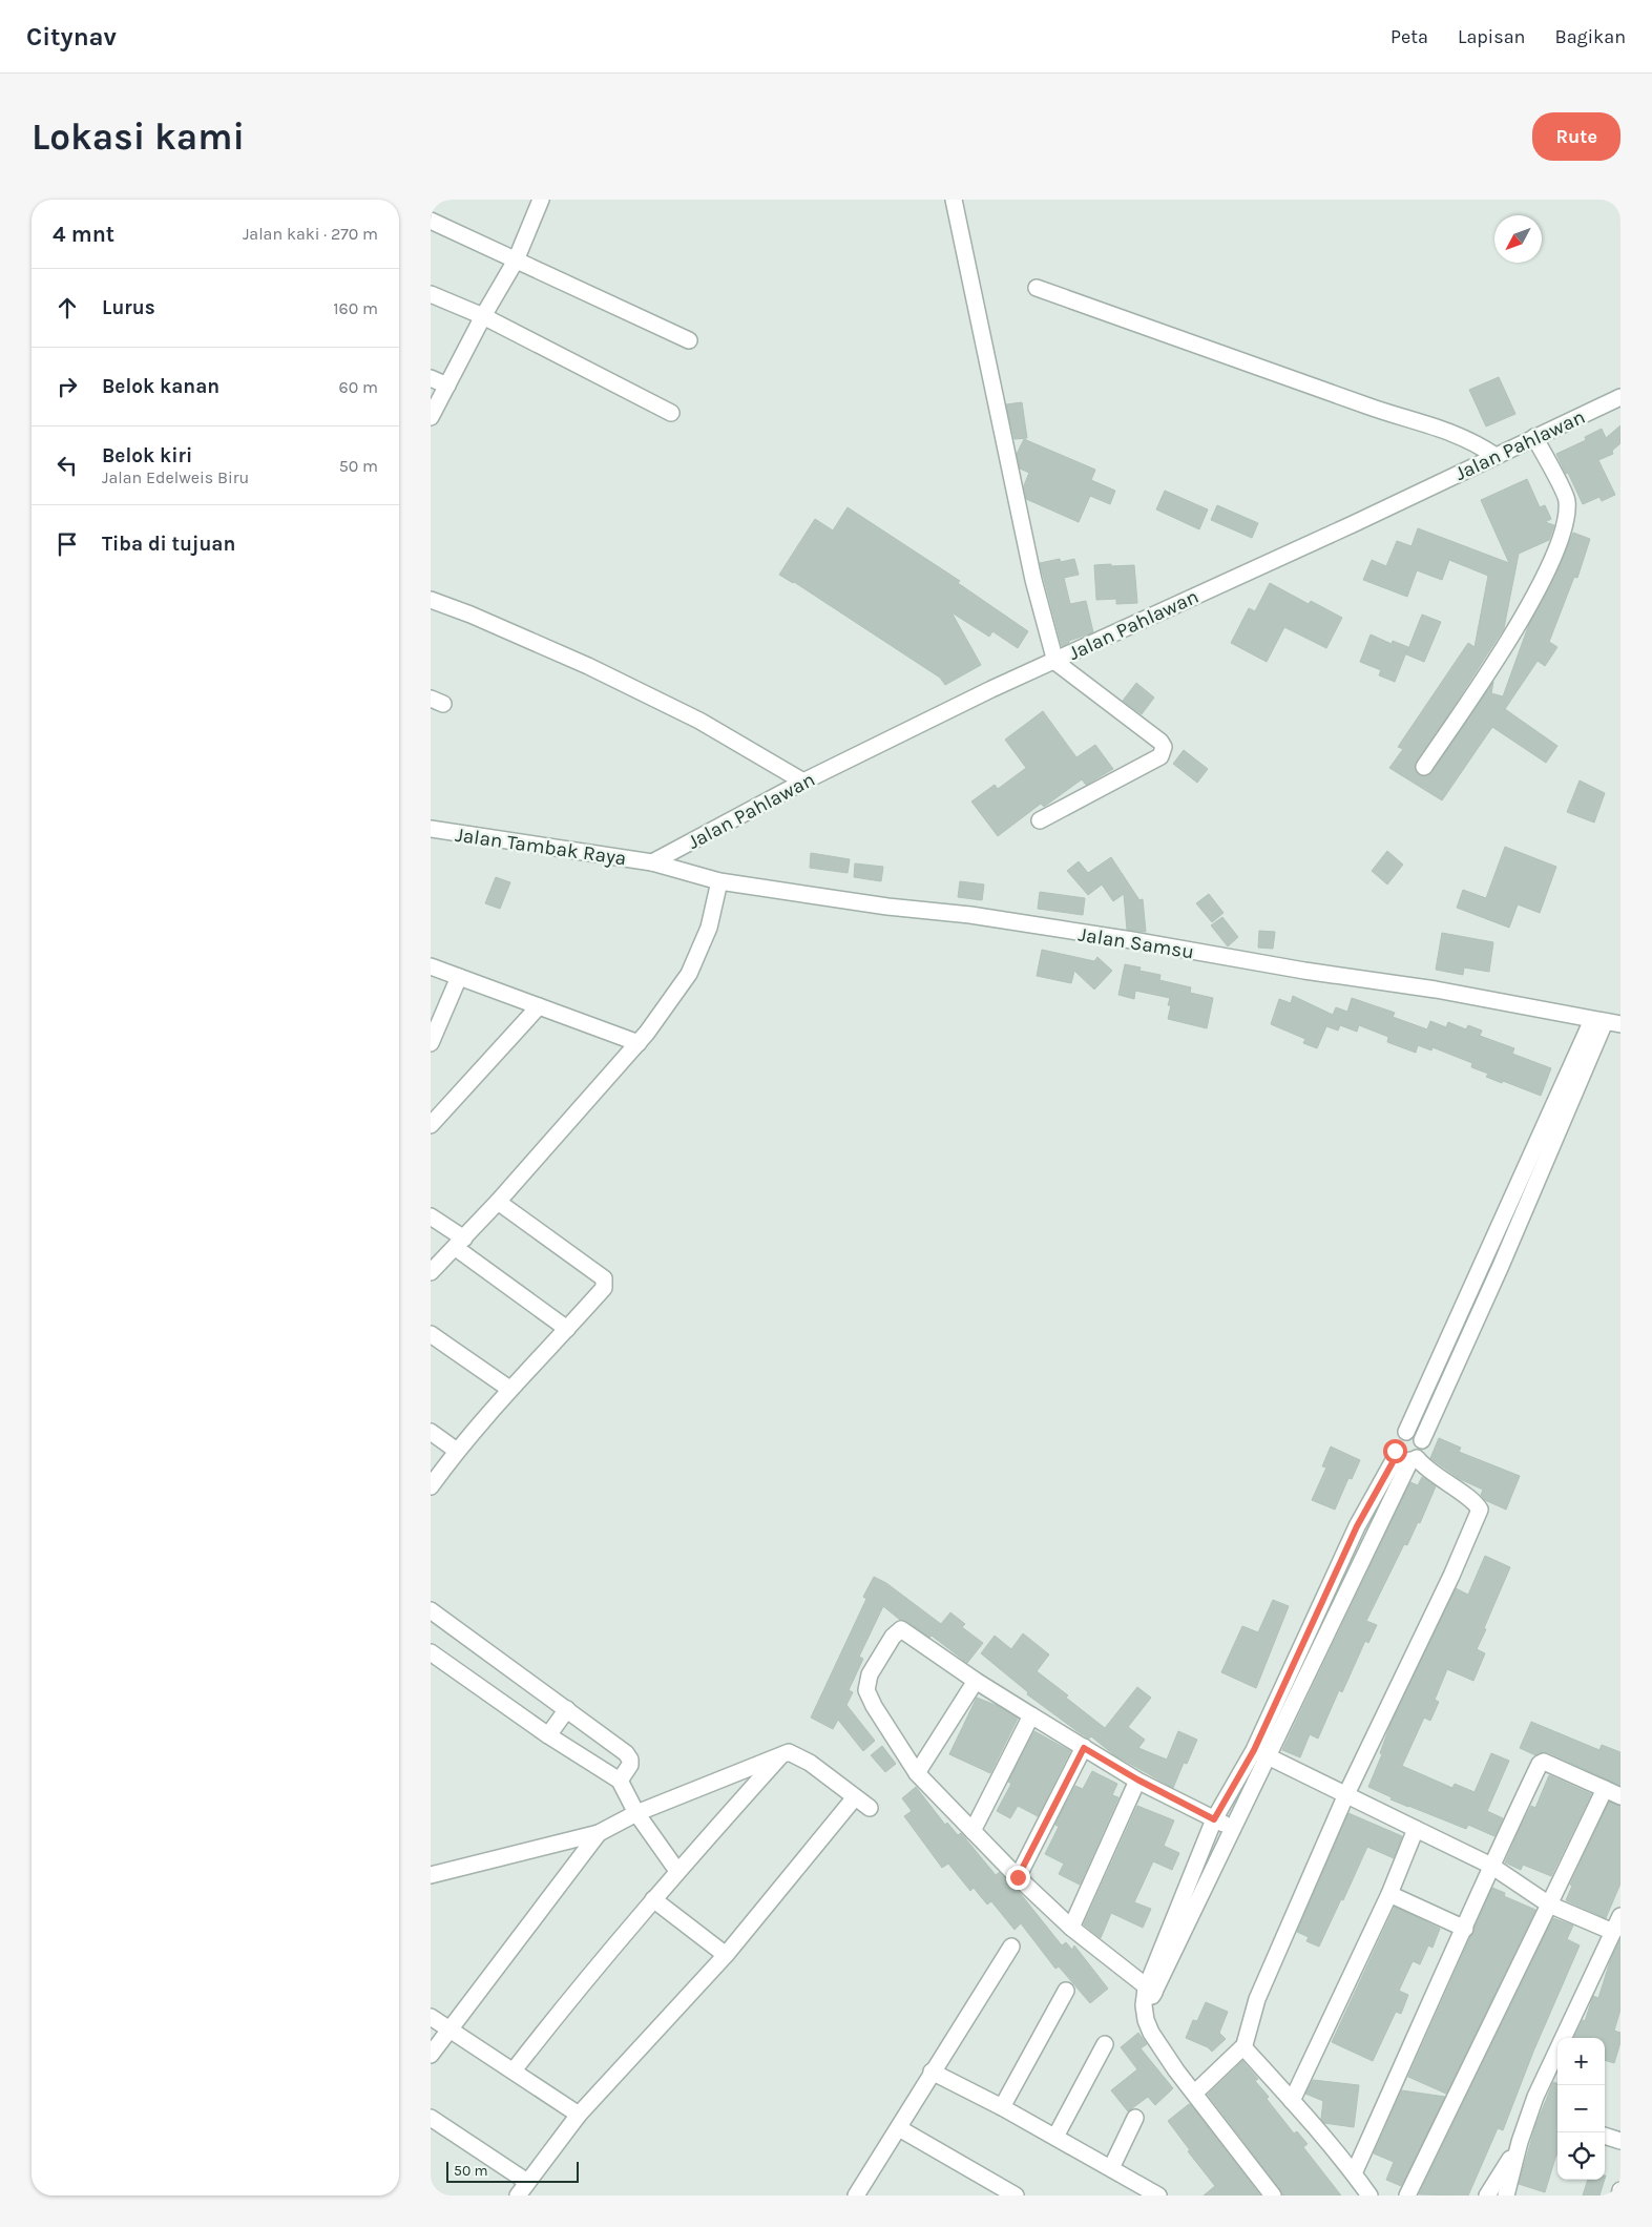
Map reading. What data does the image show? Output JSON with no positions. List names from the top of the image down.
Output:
{
  "streets": {
    "street": ["Jalan Pahlawan", "Jalan Tambak Raya", "Jalan Samsu"]
  },
  "crossings": [
    ["Jalan Pahlawan", "Jalan Tambak Raya"],
    ["Jalan Pahlawan", "Jalan Samsu"],
    ["Jalan Tambak Raya", "Jalan Samsu"]
  ],
  "scale_bar": "50 m",
  "north": "bottom left",
  "page": {
    "header": "Citynav",
    "nav": ["Peta", "Lapisan", "Bagikan"],
    "buttons": "Rute",
    "title": "Lokasi kami",
    "heading": ["4 mnt", "Jalan kaki · 270 m"],
    "list": [
      ["Lurus", "160 m"],
      ["Belok kanan", "60 m"],
      ["Belok kiri", "Jalan Edelweis Biru", "50 m"],
      "Tiba di tujuan"
    ],
    "map_buttons": ["+", "−"],
    "scale": "50 m"
  }
}
